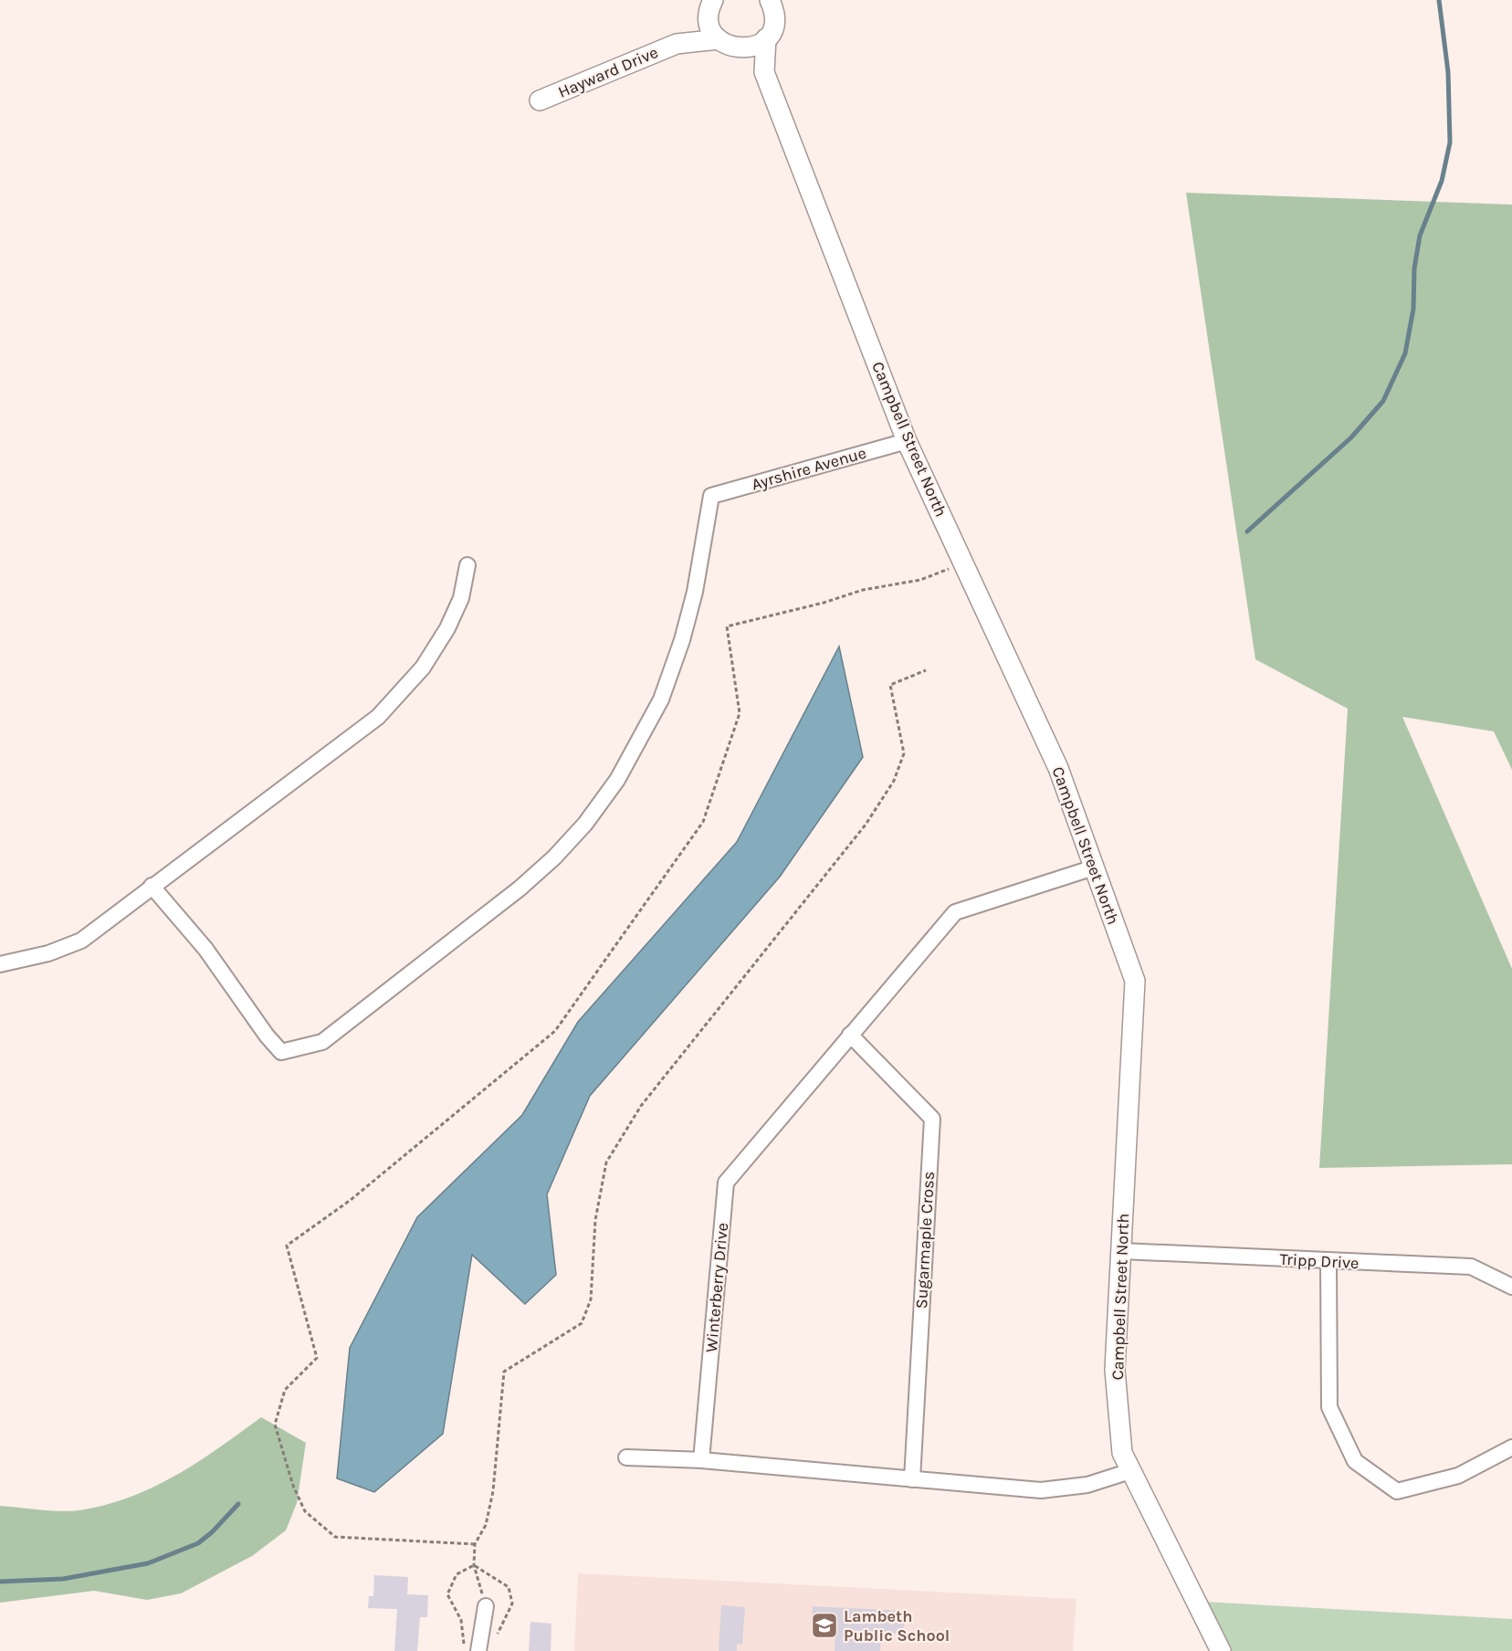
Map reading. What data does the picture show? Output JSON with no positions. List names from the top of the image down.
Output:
{
  "streets": {
    "street": [
      "Hayward Drive",
      "Campbell Street North",
      "Ayrshire Avenue",
      "Sugarmaple Cross",
      "Tripp Drive",
      "Winterberry Drive"
    ]
  },
  "crossings": [
    ["Campbell Street North", "Ayrshire Avenue"],
    ["Campbell Street North", "Tripp Drive"],
    ["Campbell Street North", "Winterberry Drive"],
    ["Sugarmaple Cross", "Winterberry Drive"]
  ],
  "places": {
    "school or university": ["Lambeth Public School"]
  }
}
